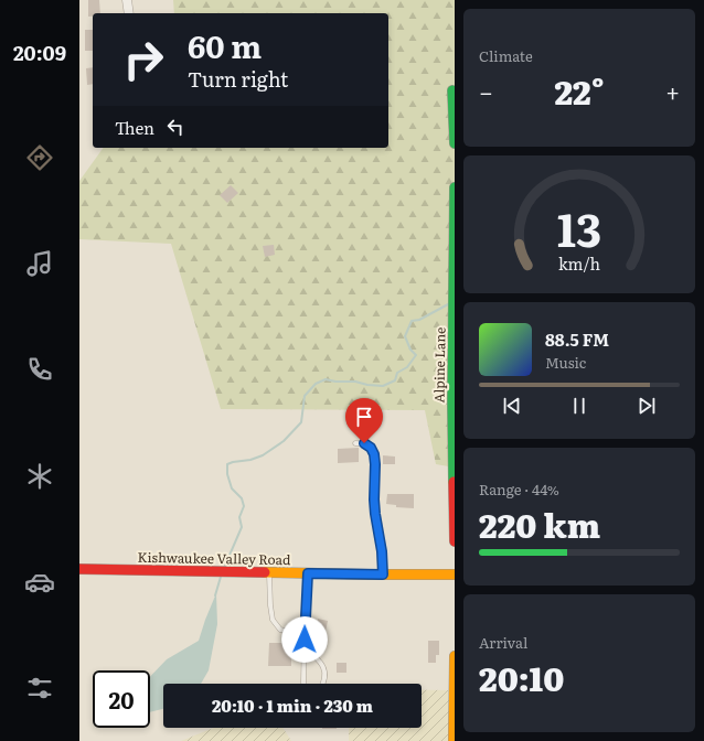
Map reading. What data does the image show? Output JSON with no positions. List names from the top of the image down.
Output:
{
  "streets": {
    "street": ["Alpine Lane", "Kishwaukee Valley Road"]
  },
  "page": {
    "tabs": "20:09",
    "tile": [
      "Climate",
      ["Range · 44%", "220 km"],
      ["Arrival", "20:10"]
    ],
    "turn": ["60 m", "Turn right"],
    "heat": ["−", "22°", "+"],
    "then": "Then",
    "song": ["88.5 FM", "Music"],
    "limit": "20",
    "trip": "20:10 · 1 min · 230 m",
    "gauge": ["13", "km/h"]
  }
}
